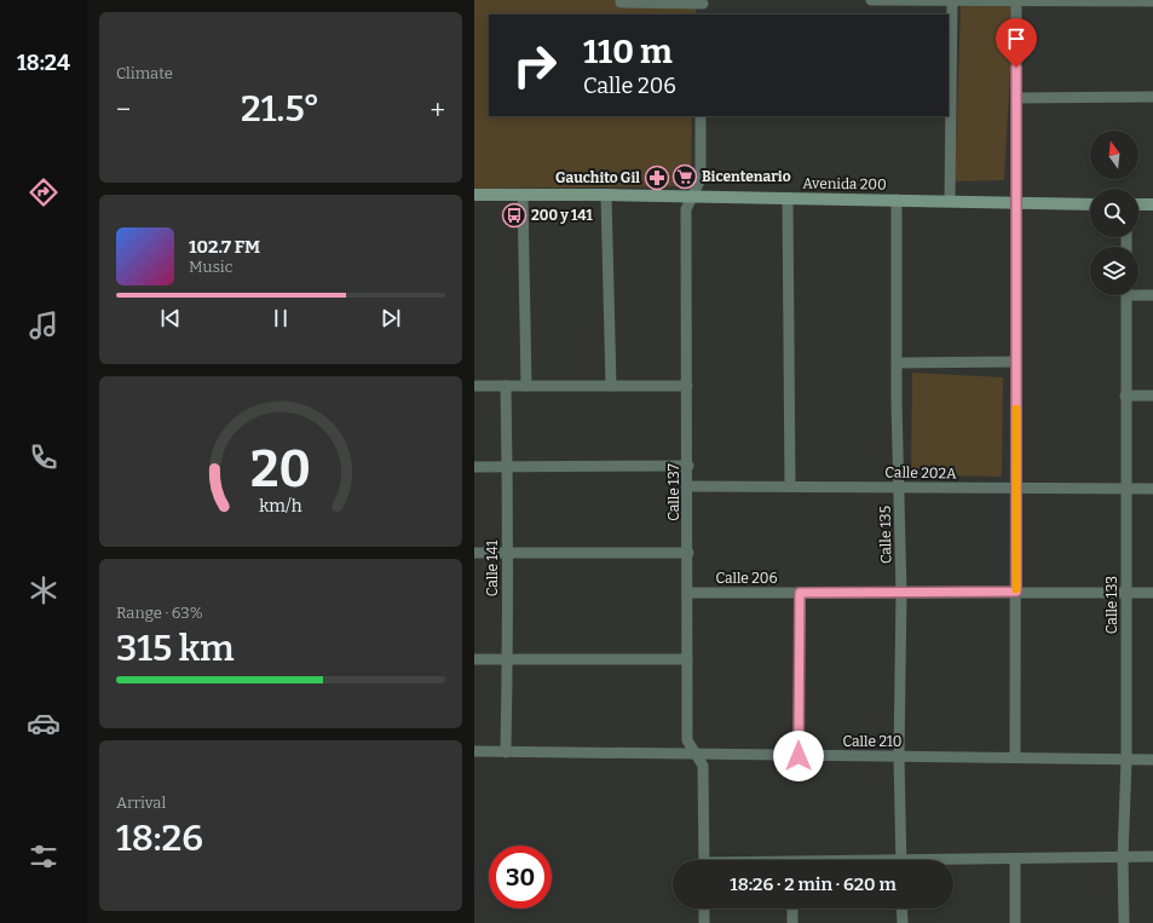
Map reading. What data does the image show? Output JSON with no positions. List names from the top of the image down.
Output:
{
  "streets": {
    "main road": ["Avenida 200"],
    "street": [
      "Calle 202A",
      "Calle 137",
      "Calle 135",
      "Calle 141",
      "Calle 206",
      "Calle 133",
      "Calle 210"
    ]
  },
  "crossings": [
    ["Avenida 200", "Calle 137"],
    ["Avenida 200", "Calle 135"],
    ["Calle 202A", "Calle 137"],
    ["Calle 202A", "Calle 135"],
    ["Calle 202A", "Calle 133"],
    ["Calle 137", "Calle 206"],
    ["Calle 137", "Calle 210"],
    ["Calle 135", "Calle 206"],
    ["Calle 135", "Calle 210"],
    ["Calle 141", "Calle 210"],
    ["Calle 206", "Calle 133"],
    ["Calle 133", "Calle 210"]
  ],
  "places": {
    "supermarket": ["Bicentenario"],
    "pharmacy": ["Gauchito Gil"],
    "bus stop": ["200 y 141"]
  },
  "north": "top",
  "page": {
    "tabs": "18:24",
    "tile": [
      "Climate",
      ["Range · 63%", "315 km"],
      ["Arrival", "18:26"]
    ],
    "turn": ["110 m", "Calle 206"],
    "heat": ["−", "21.5°", "+"],
    "song": ["102.7 FM", "Music"],
    "limit": "30",
    "trip": "18:26 · 2 min · 620 m",
    "gauge": ["20", "km/h"]
  }
}
